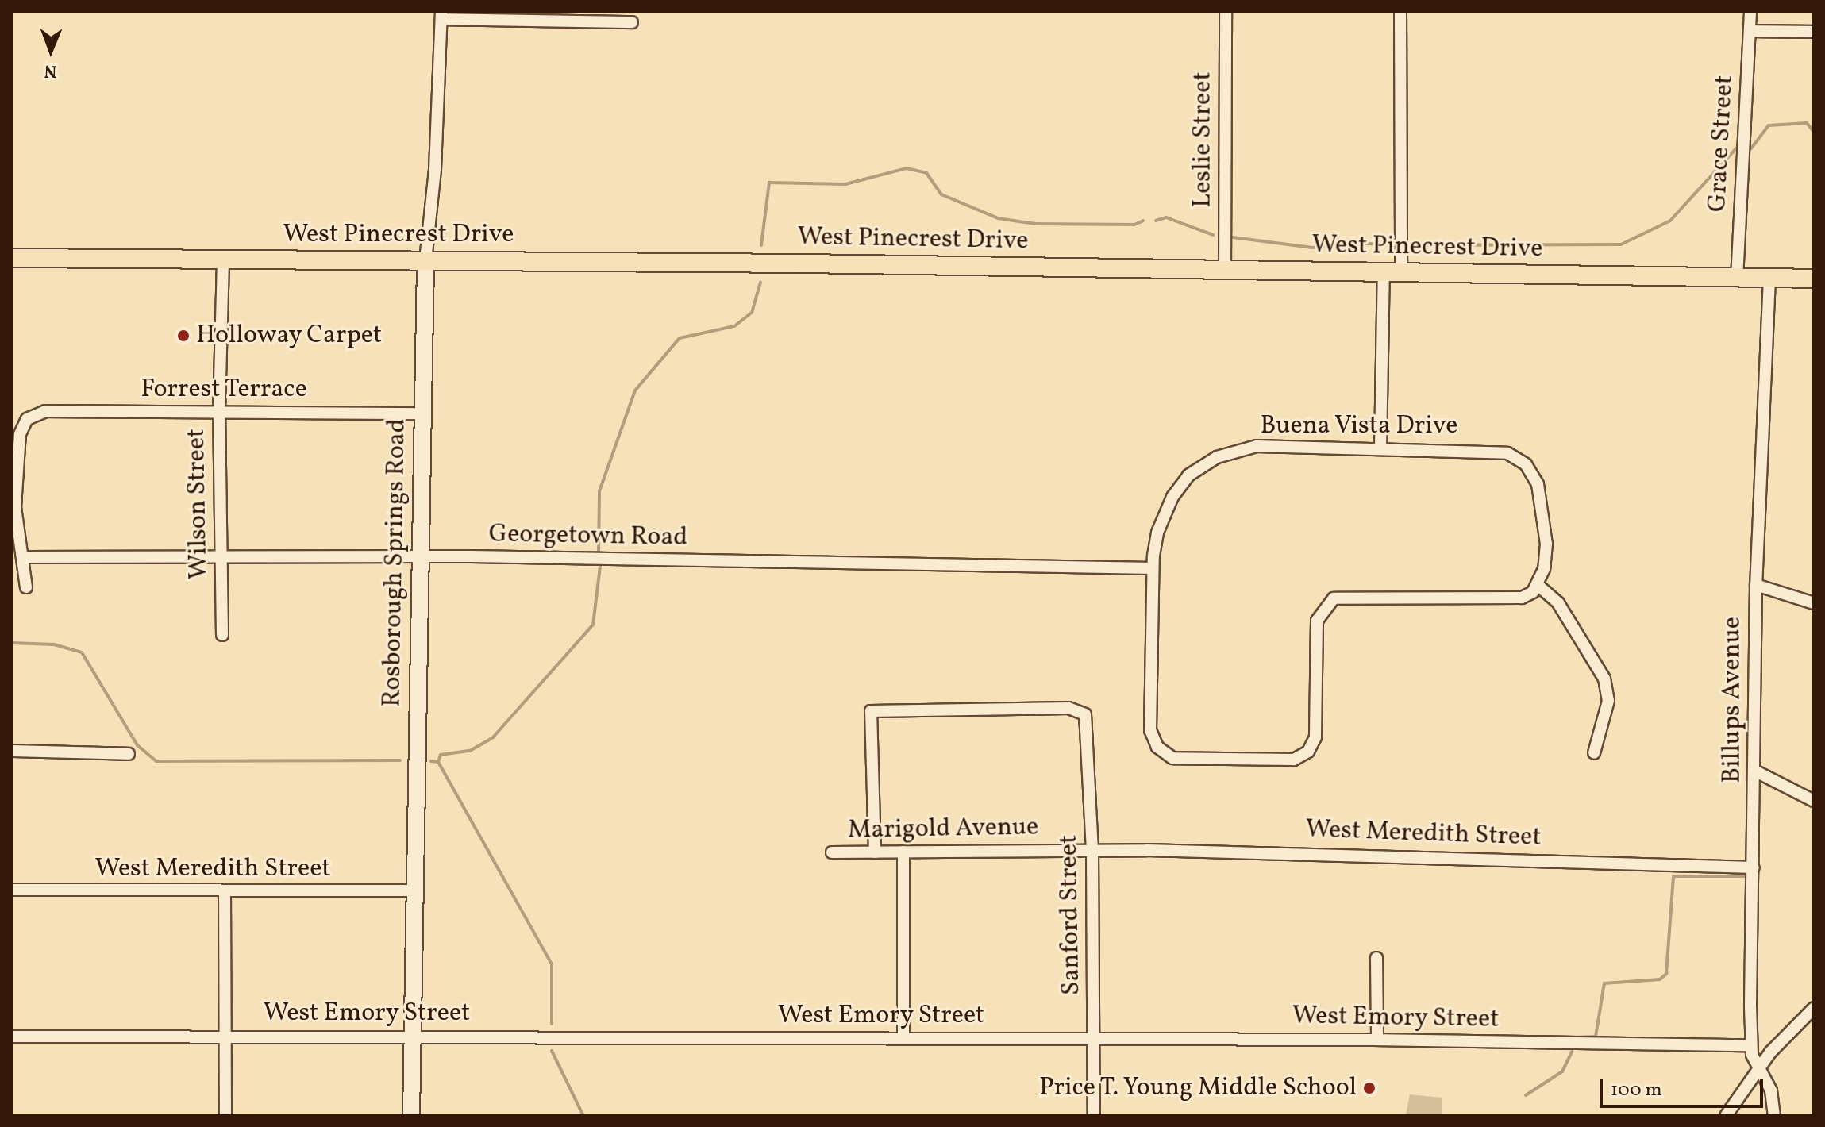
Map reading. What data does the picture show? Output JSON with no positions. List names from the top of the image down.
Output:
{
  "streets": {
    "main road": ["West Pinecrest Drive"],
    "street": [
      "Leslie Street",
      "Grace Street",
      "Forrest Terrace",
      "Buena Vista Drive",
      "Wilson Street",
      "Georgetown Road",
      "Rosborough Springs Road",
      "Billups Avenue",
      "Marigold Avenue",
      "West Meredith Street",
      "Sanford Street",
      "West Emory Street"
    ]
  },
  "crossings": [
    ["Leslie Street", "West Pinecrest Drive"],
    ["Grace Street", "West Pinecrest Drive"],
    ["West Pinecrest Drive", "Wilson Street"],
    ["West Pinecrest Drive", "Rosborough Springs Road"],
    ["West Pinecrest Drive", "Billups Avenue"],
    ["Forrest Terrace", "Wilson Street"],
    ["Forrest Terrace", "Rosborough Springs Road"],
    ["Buena Vista Drive", "Georgetown Road"],
    ["Wilson Street", "Georgetown Road"],
    ["Georgetown Road", "Rosborough Springs Road"],
    ["Rosborough Springs Road", "West Meredith Street"],
    ["Rosborough Springs Road", "West Emory Street"],
    ["Billups Avenue", "West Meredith Street"],
    ["Billups Avenue", "West Emory Street"],
    ["Marigold Avenue", "West Meredith Street"],
    ["Marigold Avenue", "Sanford Street"],
    ["West Meredith Street", "Sanford Street"],
    ["Sanford Street", "West Emory Street"]
  ],
  "places": ["Holloway Carpet", "Price T. Young Middle School"],
  "scale_bar": "100 m",
  "north": "bottom"
}
